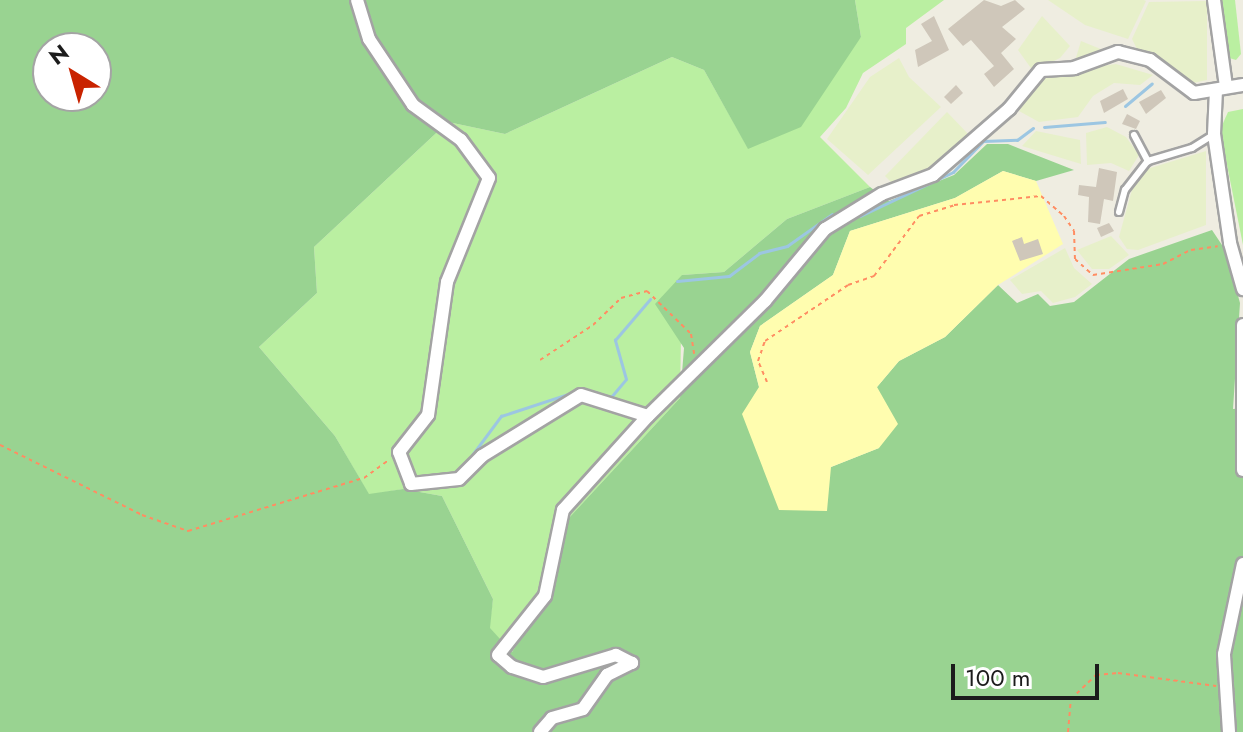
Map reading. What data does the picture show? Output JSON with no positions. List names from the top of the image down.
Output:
{
  "scale_bar": "100 m",
  "north": "top left"
}
